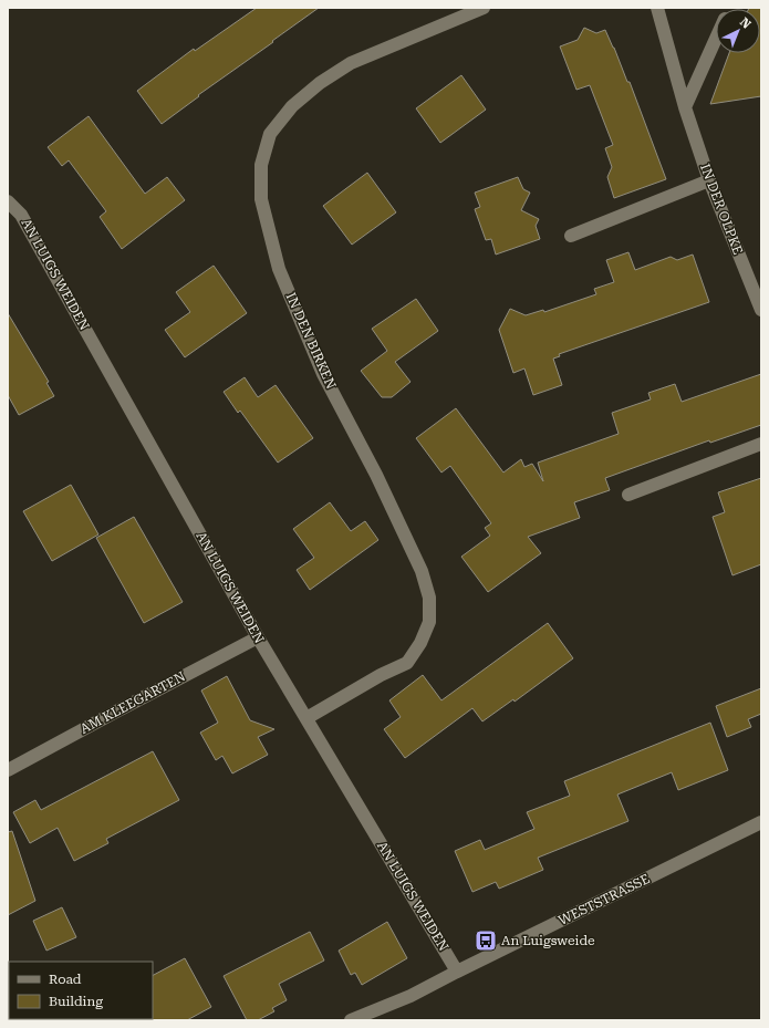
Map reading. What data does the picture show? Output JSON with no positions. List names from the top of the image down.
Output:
{
  "streets": {
    "street": [
      "IN DER OLPKE",
      "AN LUIGS WEIDEN",
      "IN DEN BIRKEN",
      "AM KLEEGARTEN",
      "WESTSTRASSE"
    ]
  },
  "crossings": [
    ["AN LUIGS WEIDEN", "IN DEN BIRKEN"],
    ["AN LUIGS WEIDEN", "AM KLEEGARTEN"],
    ["AN LUIGS WEIDEN", "WESTSTRASSE"]
  ],
  "places": {
    "bus stop": ["An Luigsweide"]
  },
  "legend": ["Road", "Building"],
  "north": "top right"
}
